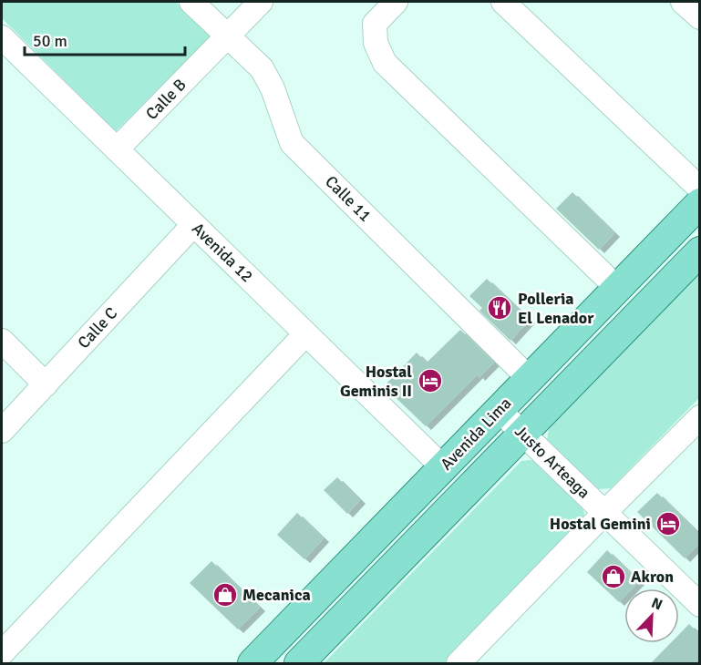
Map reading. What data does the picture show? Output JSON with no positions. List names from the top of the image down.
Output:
{
  "streets": {
    "main road": ["Avenida Lima"],
    "street": [
      "Calle B",
      "Calle 11",
      "Avenida 12",
      "Calle C",
      "Justo Arteaga"
    ]
  },
  "crossings": [
    ["Calle B", "Calle 11"],
    ["Calle B", "Avenida 12"],
    ["Calle 11", "Avenida Lima"],
    ["Avenida 12", "Calle C"],
    ["Avenida 12", "Avenida Lima"],
    ["Avenida Lima", "Justo Arteaga"]
  ],
  "places": {
    "restaurant": ["Polleria El Lenador"],
    "hotel": ["Hostal Geminis II", "Hostal Gemini"],
    "shop": ["Akron", "Mecanica"]
  },
  "scale_bar": "50 m",
  "north": "top right"
}
